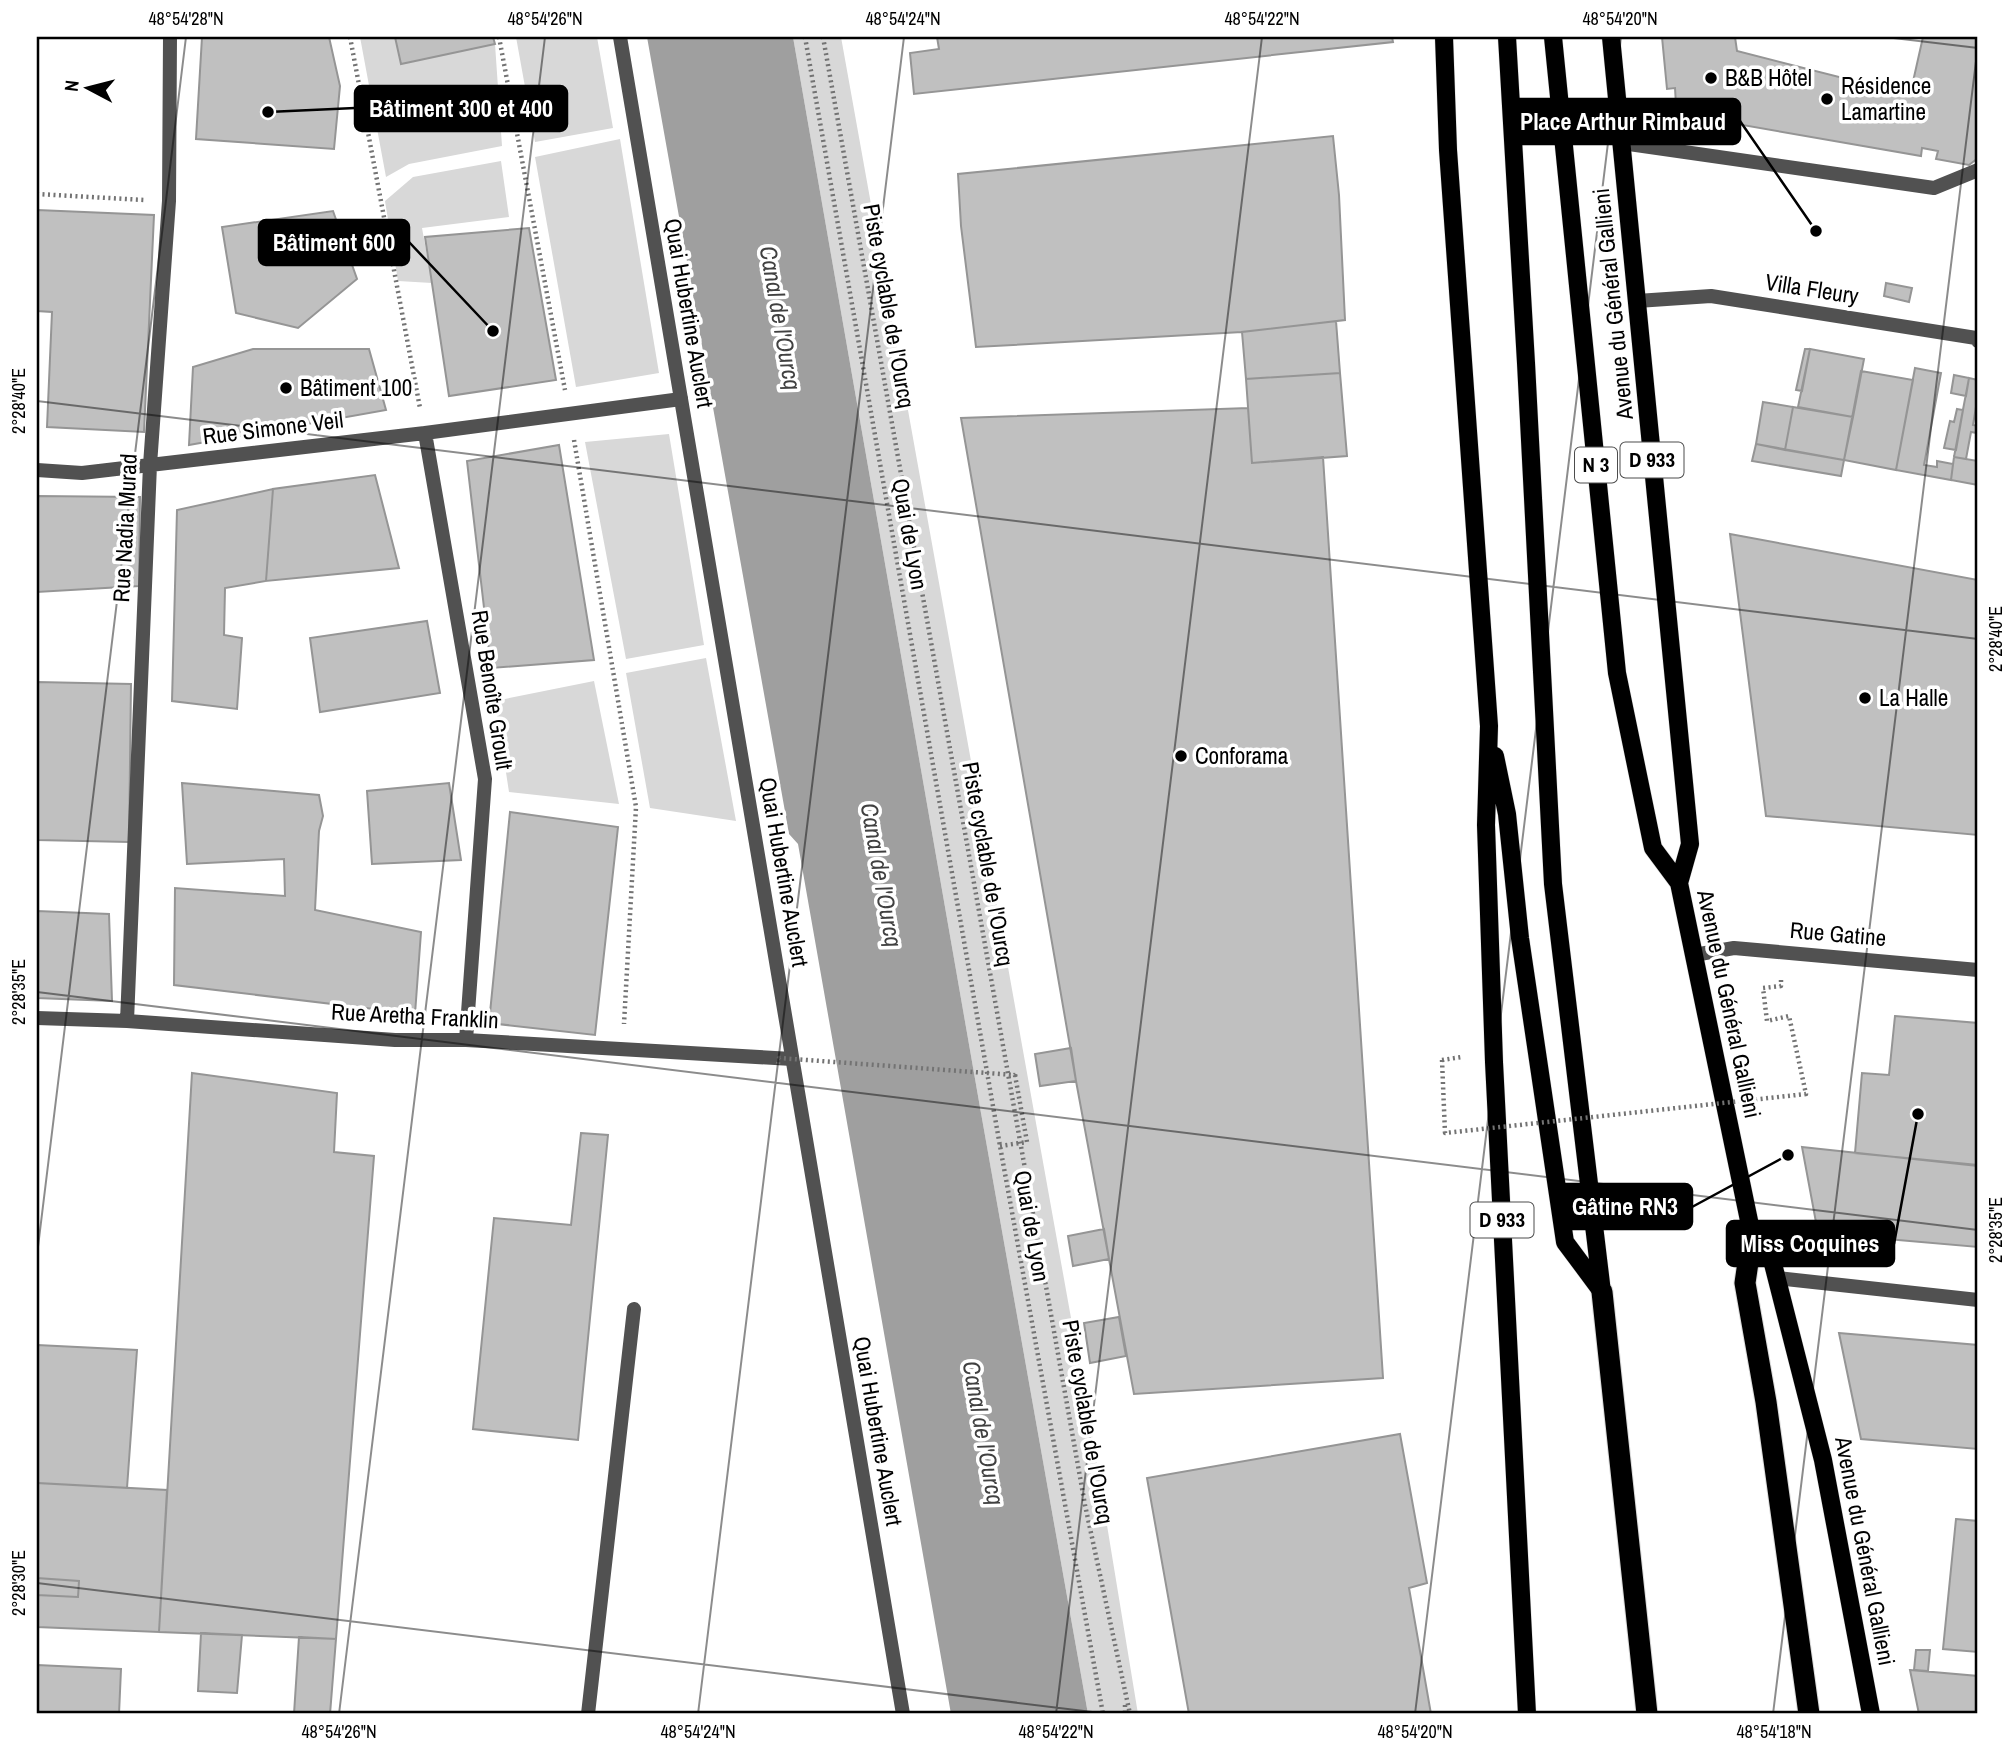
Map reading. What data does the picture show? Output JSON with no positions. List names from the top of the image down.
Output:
{
  "streets": {
    "main road": ["Avenue du Général Gallieni", "D 933", "N 3"],
    "street": [
      "Villa Fleury",
      "Quai Hubertine Auclert",
      "Rue Simone Veil",
      "Rue Nadia Murad",
      "Rue Benoîte Groult",
      "Rue Gatine",
      "Rue Aretha Franklin"
    ],
    "path": ["Piste cyclable de l'Ourcq", "Quai de Lyon"]
  },
  "crossings": [
    ["Villa Fleury", "Avenue du Général Gallieni"],
    ["Avenue du Général Gallieni", "N 3"],
    ["Avenue du Général Gallieni", "Rue Gatine"],
    ["Quai Hubertine Auclert", "Rue Simone Veil"],
    ["Quai Hubertine Auclert", "Rue Aretha Franklin"],
    ["Rue Simone Veil", "Rue Nadia Murad"],
    ["Rue Simone Veil", "Rue Benoîte Groult"],
    ["Rue Nadia Murad", "Rue Aretha Franklin"],
    ["Rue Benoîte Groult", "Rue Aretha Franklin"]
  ],
  "water": ["Canal de l'Ourcq"],
  "places": [
    "B&B Hôtel",
    "Résidence Lamartine",
    "Bâtiment 300 et 400",
    "Place Arthur Rimbaud",
    "Bâtiment 600",
    "Bâtiment 100",
    "La Halle",
    "Conforama",
    "Miss Coquines",
    "Gâtine RN3"
  ],
  "north": "left",
  "coordinates": [
    "48°54'28\"N",
    "48°54'26\"N",
    "48°54'24\"N",
    "48°54'22\"N",
    "48°54'20\"N",
    "2°28'40\"E",
    "2°28'35\"E",
    "2°28'30\"E",
    "48°54'18\"N"
  ]
}
